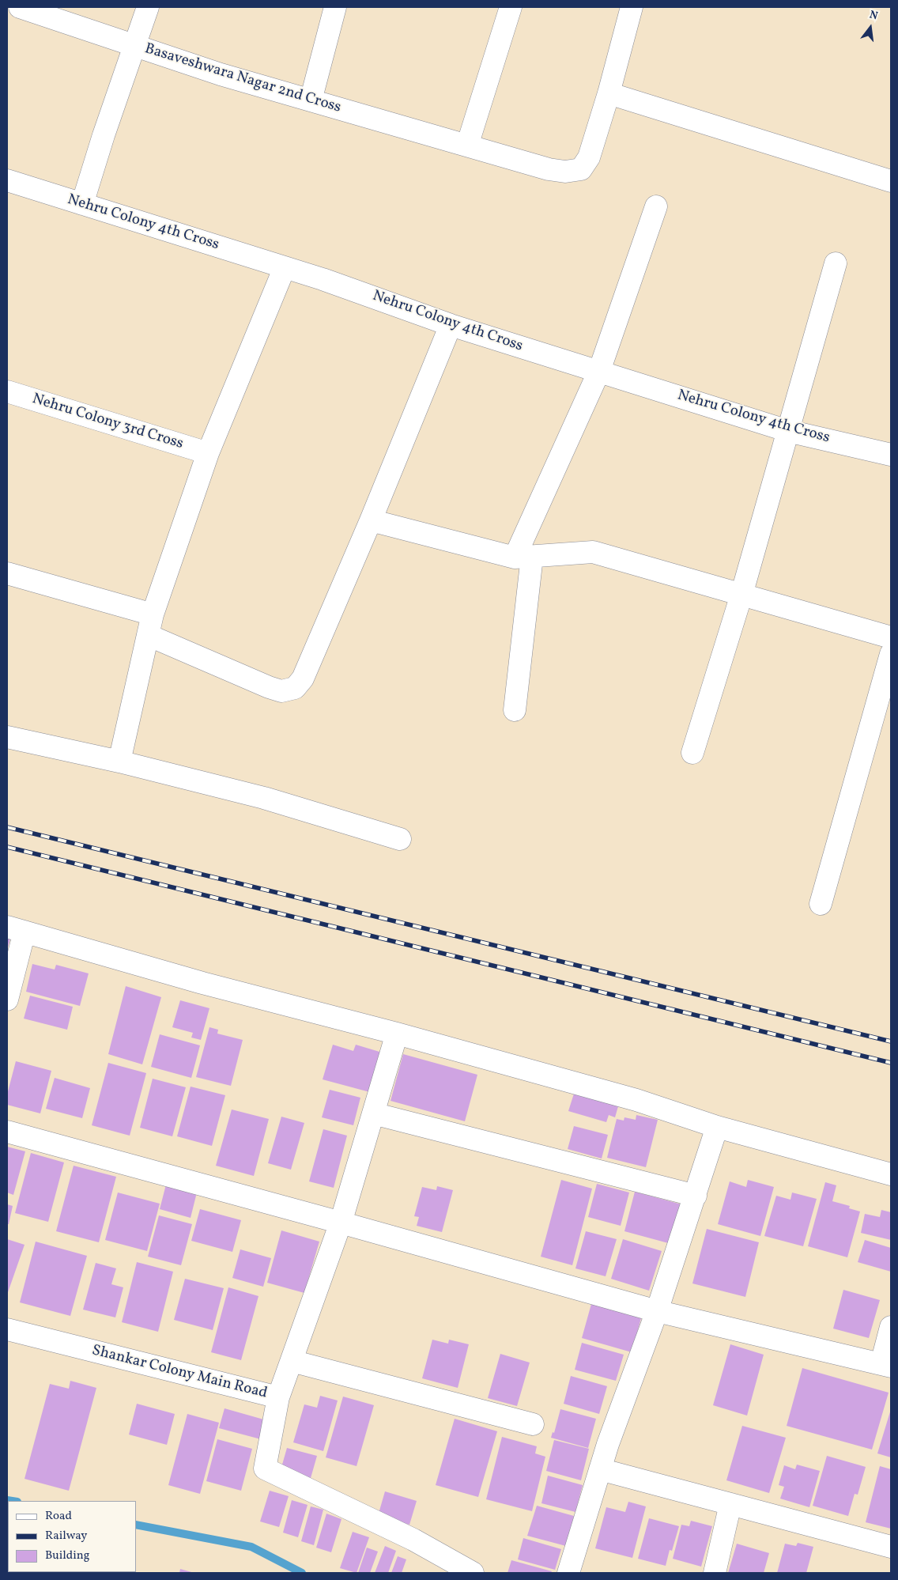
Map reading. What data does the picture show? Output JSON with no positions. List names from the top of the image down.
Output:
{
  "streets": {
    "street": [
      "Basaveshwara Nagar 2nd Cross",
      "Nehru Colony 4th Cross",
      "Nehru Colony 3rd Cross",
      "Shankar Colony Main Road"
    ]
  },
  "legend": ["Road", "Railway", "Building"],
  "north": "top"
}
